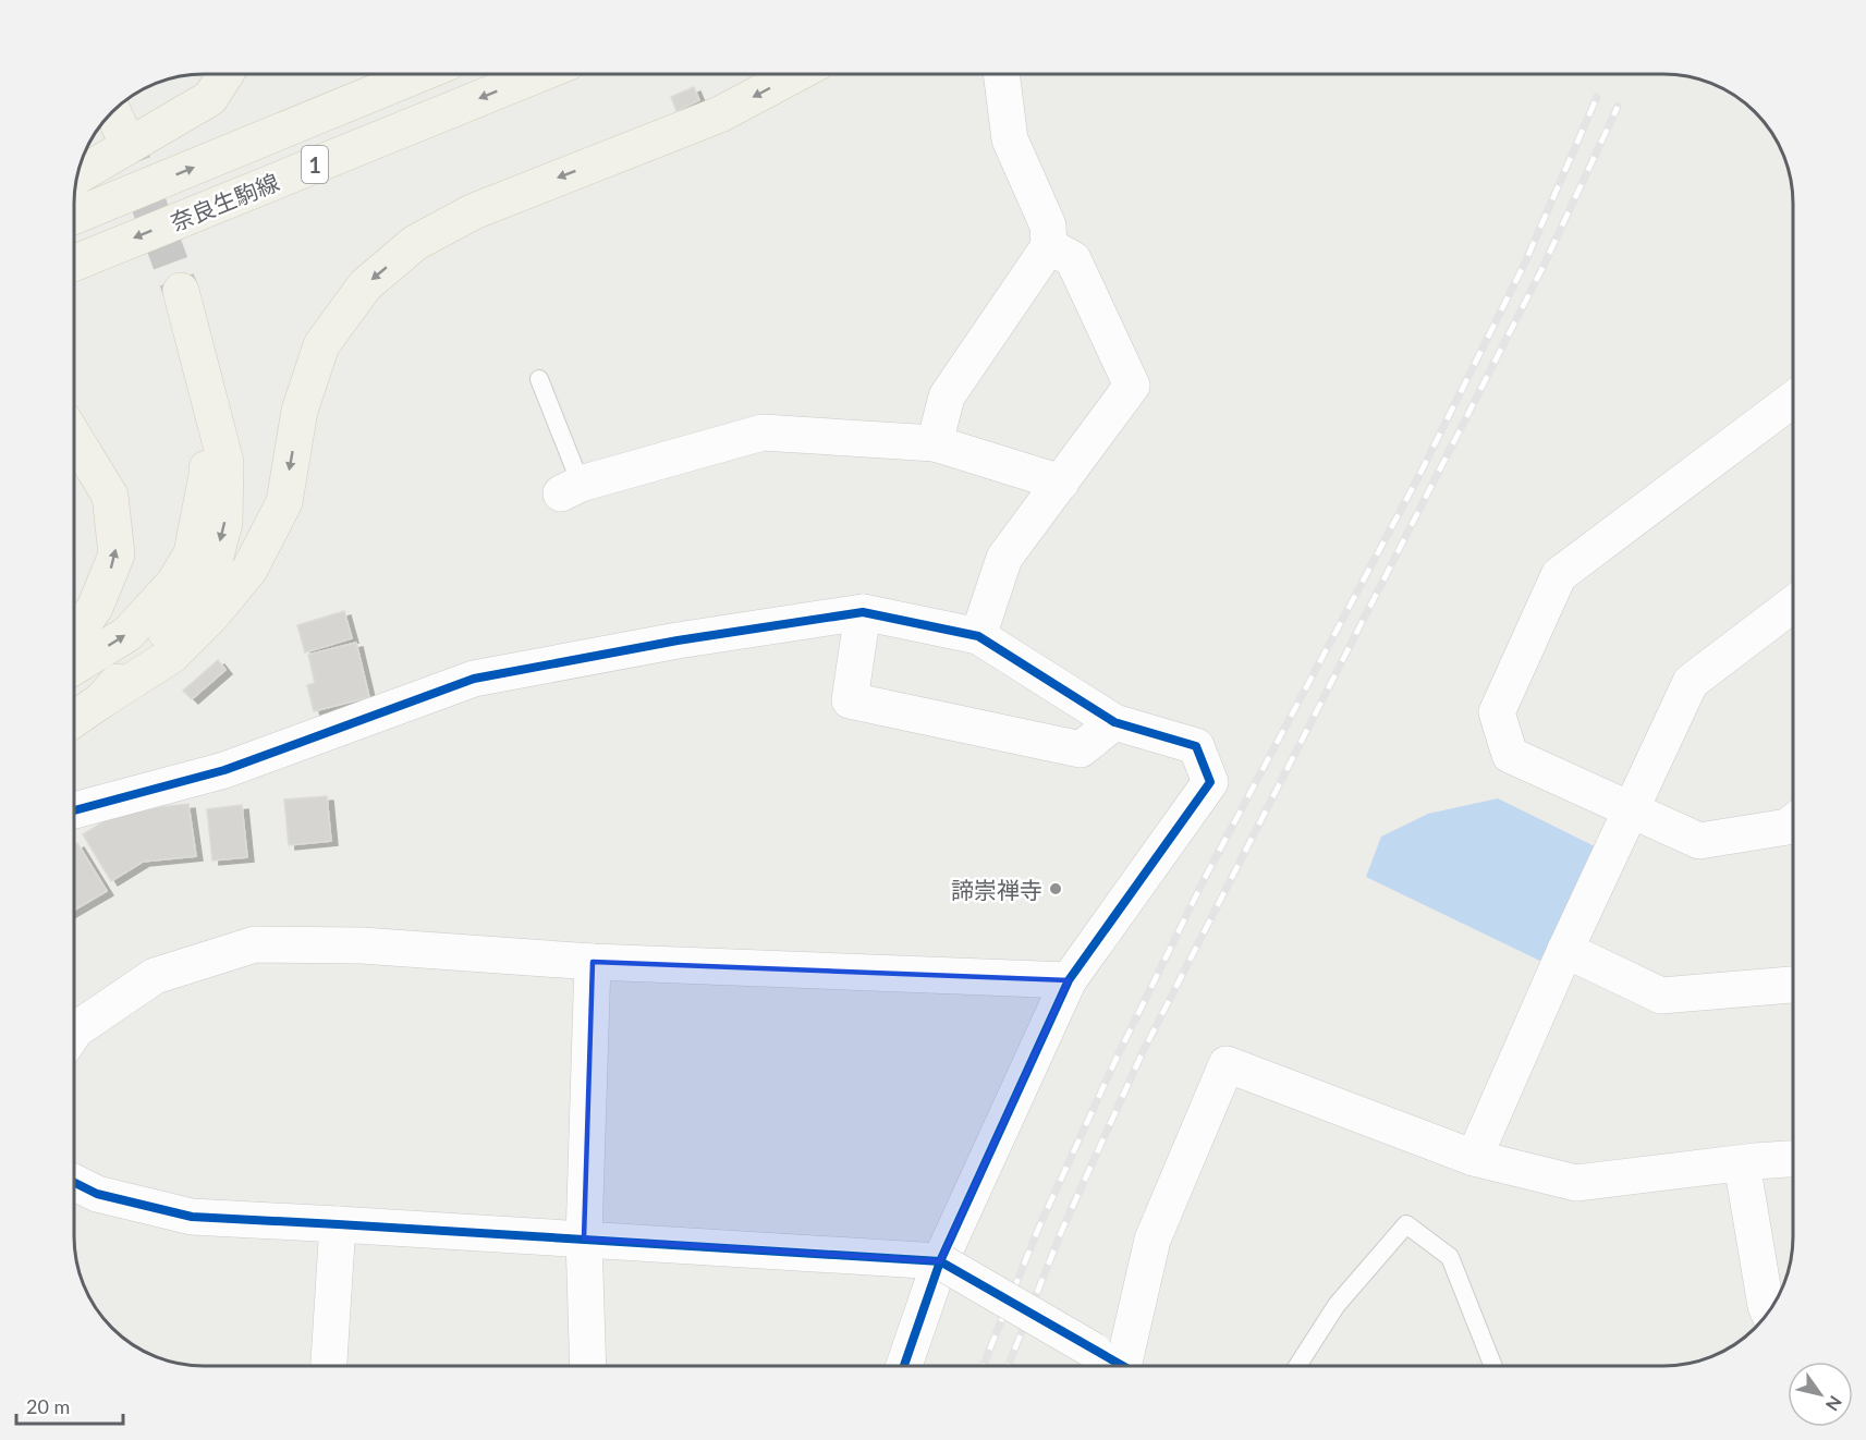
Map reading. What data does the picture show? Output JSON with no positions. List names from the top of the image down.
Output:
{
  "streets": {
    "main road": ["1", "奈良生駒線"]
  },
  "places": ["諦崇禅寺"],
  "scale_bar": "20 m",
  "north": "bottom right"
}
